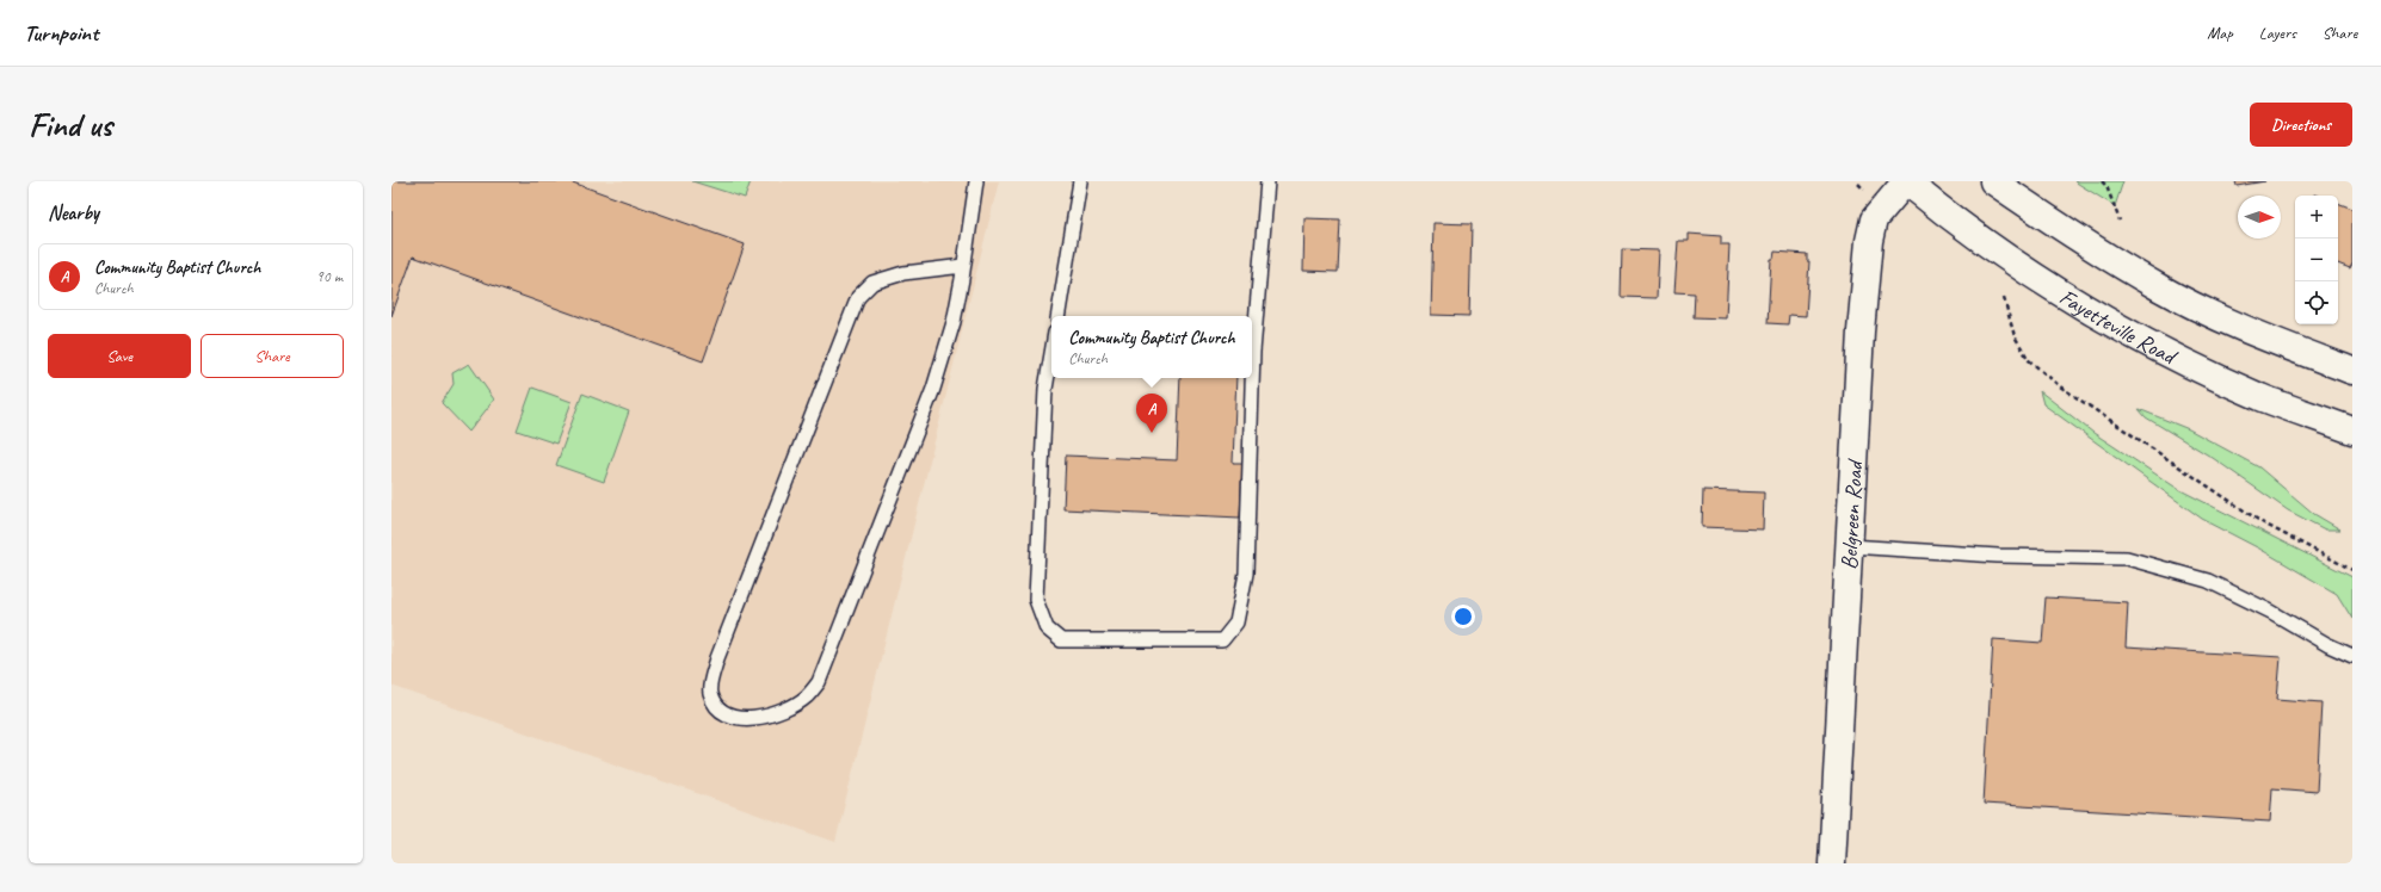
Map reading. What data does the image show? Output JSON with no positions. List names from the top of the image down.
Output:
{
  "streets": {
    "main road": ["Fayetteville Road", "Belgreen Road"]
  },
  "crossings": [
    ["Fayetteville Road", "Belgreen Road"]
  ],
  "north": "right",
  "page": {
    "header": "Turnpoint",
    "nav": ["Map", "Layers", "Share"],
    "buttons": [
      "Directions",
      ["Save", "Share"]
    ],
    "title": "Find us",
    "heading": "Nearby",
    "map_buttons": ["+", "−"],
    "list": [
      {
        "mark": "A",
        "name": "Community Baptist Church",
        "note": "Church",
        "value": "90 m"
      }
    ],
    "popup": ["Community Baptist Church", "Church"],
    "pins": "A"
  }
}
